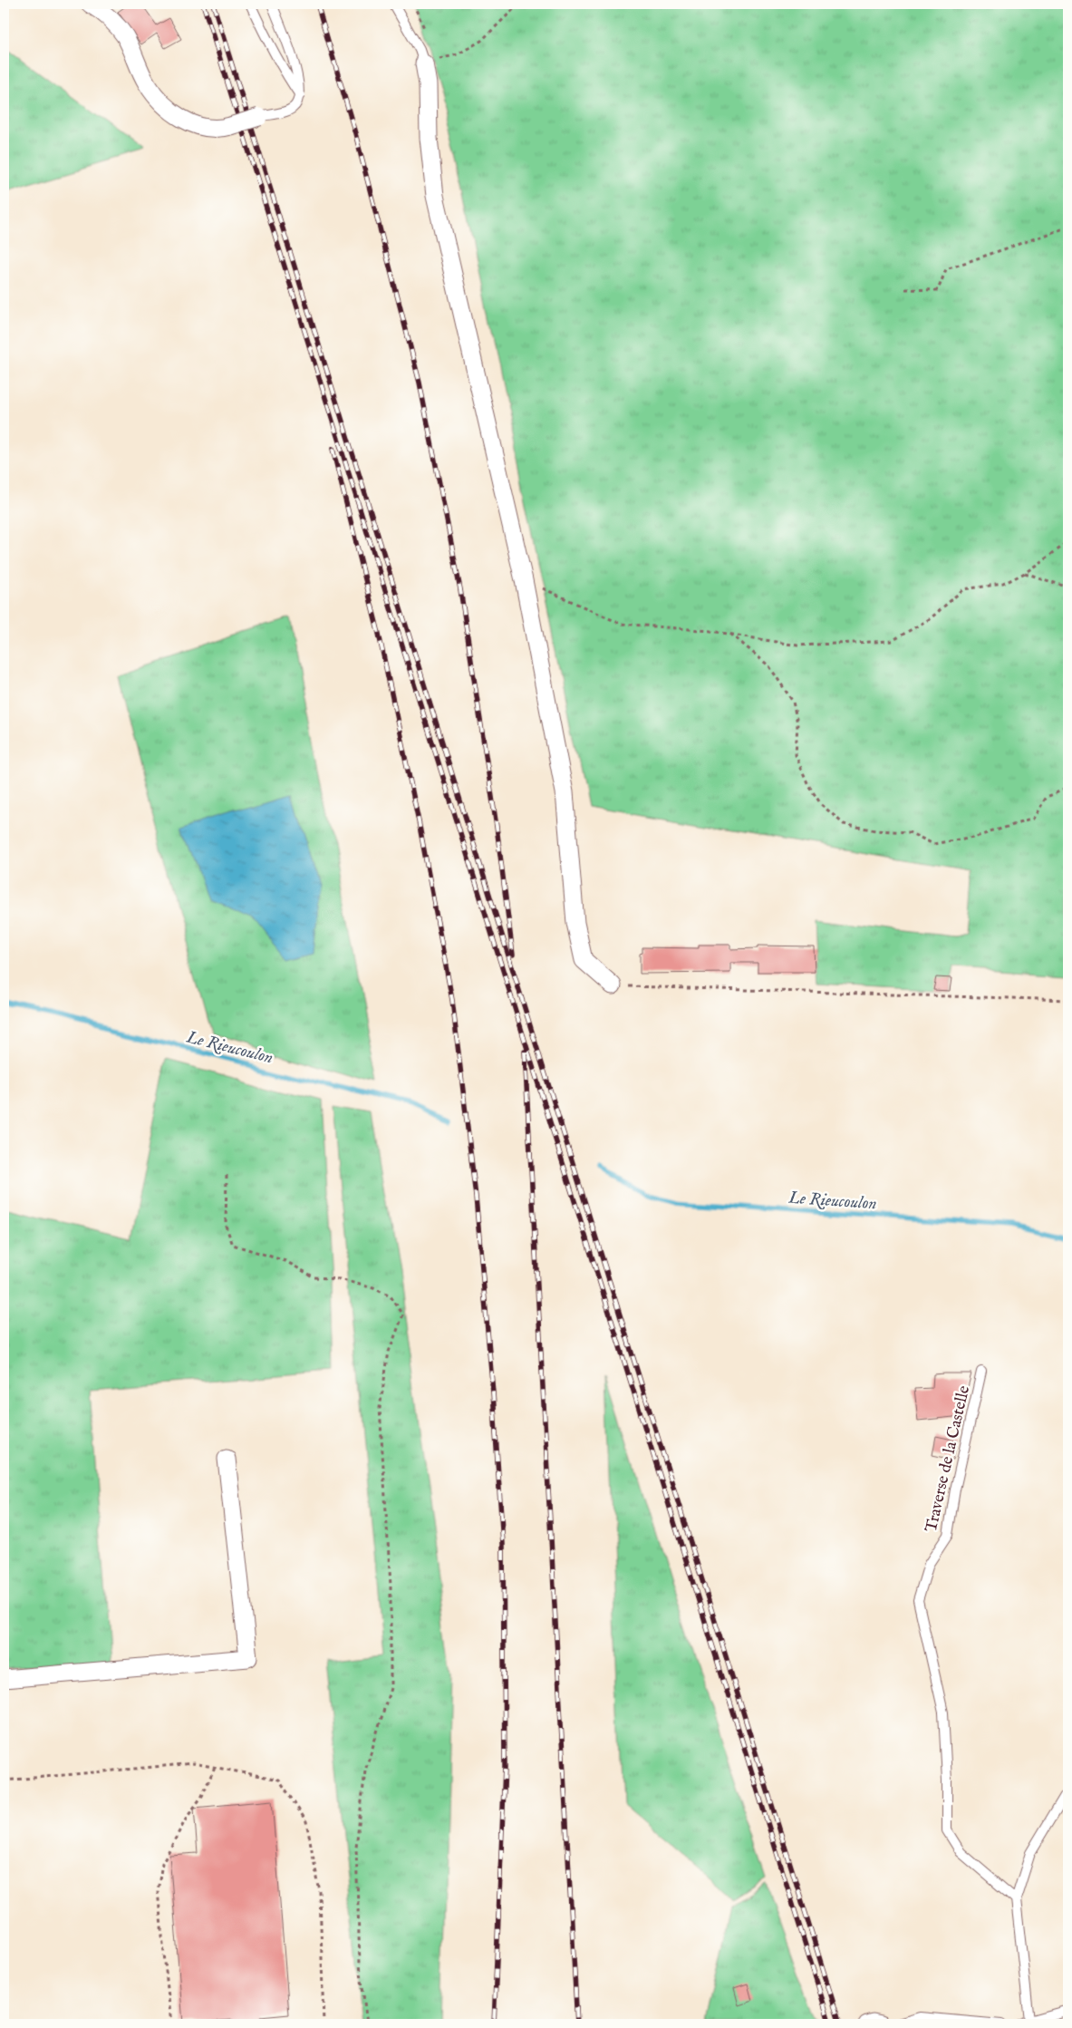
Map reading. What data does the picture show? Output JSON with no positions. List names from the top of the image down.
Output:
{
  "streets": {
    "lane": ["Traverse de la Castelle"]
  },
  "water": ["Le Rieucoulon"]
}
